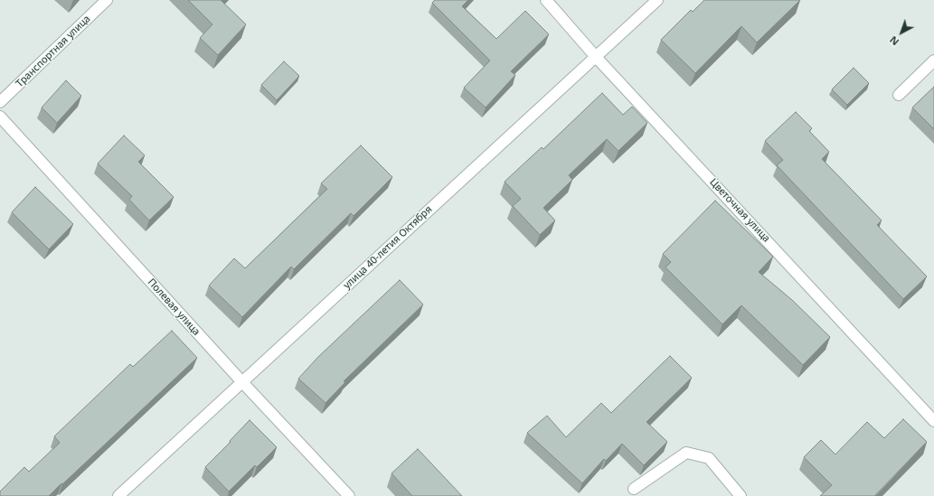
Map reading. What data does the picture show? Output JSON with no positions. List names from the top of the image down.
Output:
{
  "streets": {
    "street": [
      "Транспортная улица",
      "Цветочная улица",
      "улица 40-летия Октября",
      "Полевая улица"
    ]
  },
  "crossings": [
    ["Цветочная улица", "улица 40-летия Октября"],
    ["улица 40-летия Октября", "Полевая улица"]
  ],
  "north": "bottom left"
}
